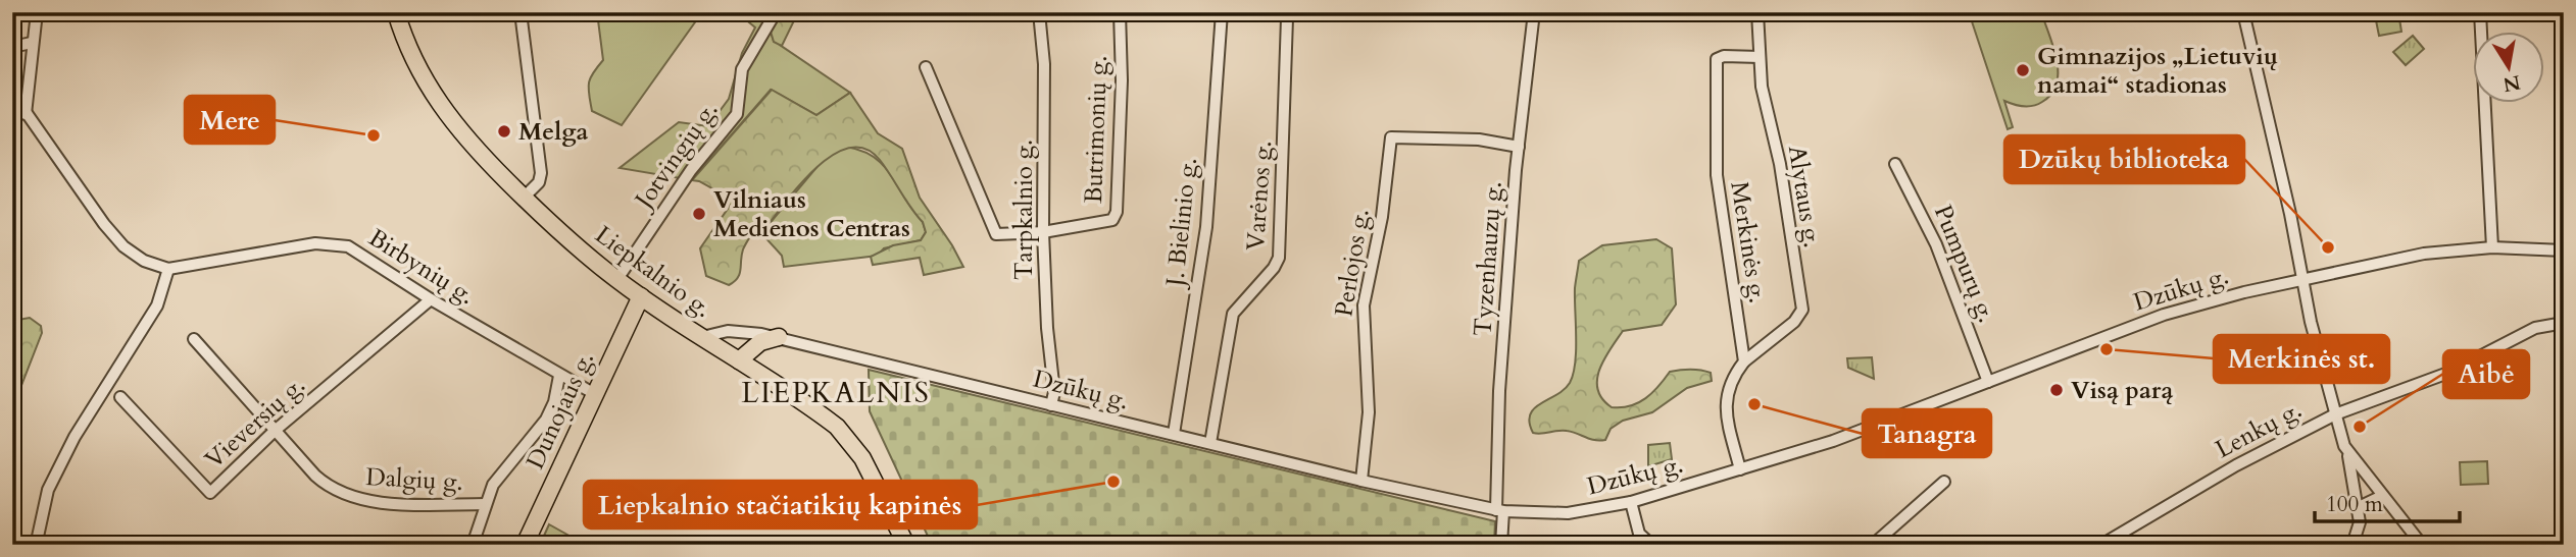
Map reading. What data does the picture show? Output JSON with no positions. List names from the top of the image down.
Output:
{
  "streets": {
    "main road": ["Liepkalnio g.", "Dunojaus g."],
    "street": [
      "Butrimonių g.",
      "Jotvingių g.",
      "Varėnos g.",
      "Alytaus g.",
      "Tarpkalnio g.",
      "J. Bielinio g.",
      "Merkinės g.",
      "Tyzenhauzų g.",
      "Perlojos g.",
      "Pumpurų g.",
      "Birbynių g.",
      "Dzūkų g.",
      "Vieversių g.",
      "Lenkų g.",
      "Dalgių g."
    ]
  },
  "crossings": [
    ["Butrimonių g.", "Tarpkalnio g."],
    ["Jotvingių g.", "Liepkalnio g."],
    ["Varėnos g.", "Dzūkų g."],
    ["Alytaus g.", "Merkinės g."],
    ["Tarpkalnio g.", "Dzūkų g."],
    ["J. Bielinio g.", "Dzūkų g."],
    ["Tyzenhauzų g.", "Perlojos g."],
    ["Tyzenhauzų g.", "Dzūkų g."],
    ["Perlojos g.", "Dzūkų g."],
    ["Pumpurų g.", "Dzūkų g."],
    ["Birbynių g.", "Dunojaus g."],
    ["Birbynių g.", "Vieversių g."],
    ["Birbynių g.", "Dalgių g."],
    ["Liepkalnio g.", "Dzūkų g."],
    ["Liepkalnio g.", "Dunojaus g."],
    ["Vieversių g.", "Dalgių g."]
  ],
  "districts": ["LIEPKALNIS"],
  "places": [
    "Gimnazijos „Lietuvių namai“ stadionas",
    "Melga",
    "Mere",
    "Vilniaus Medienos Centras",
    "Dzūkų biblioteka",
    "Merkinės st.",
    "Visą parą",
    "Tanagra",
    "Aibė",
    "Liepkalnio stačiatikių kapinės"
  ],
  "scale_bar": "100 m",
  "north": "bottom"
}
